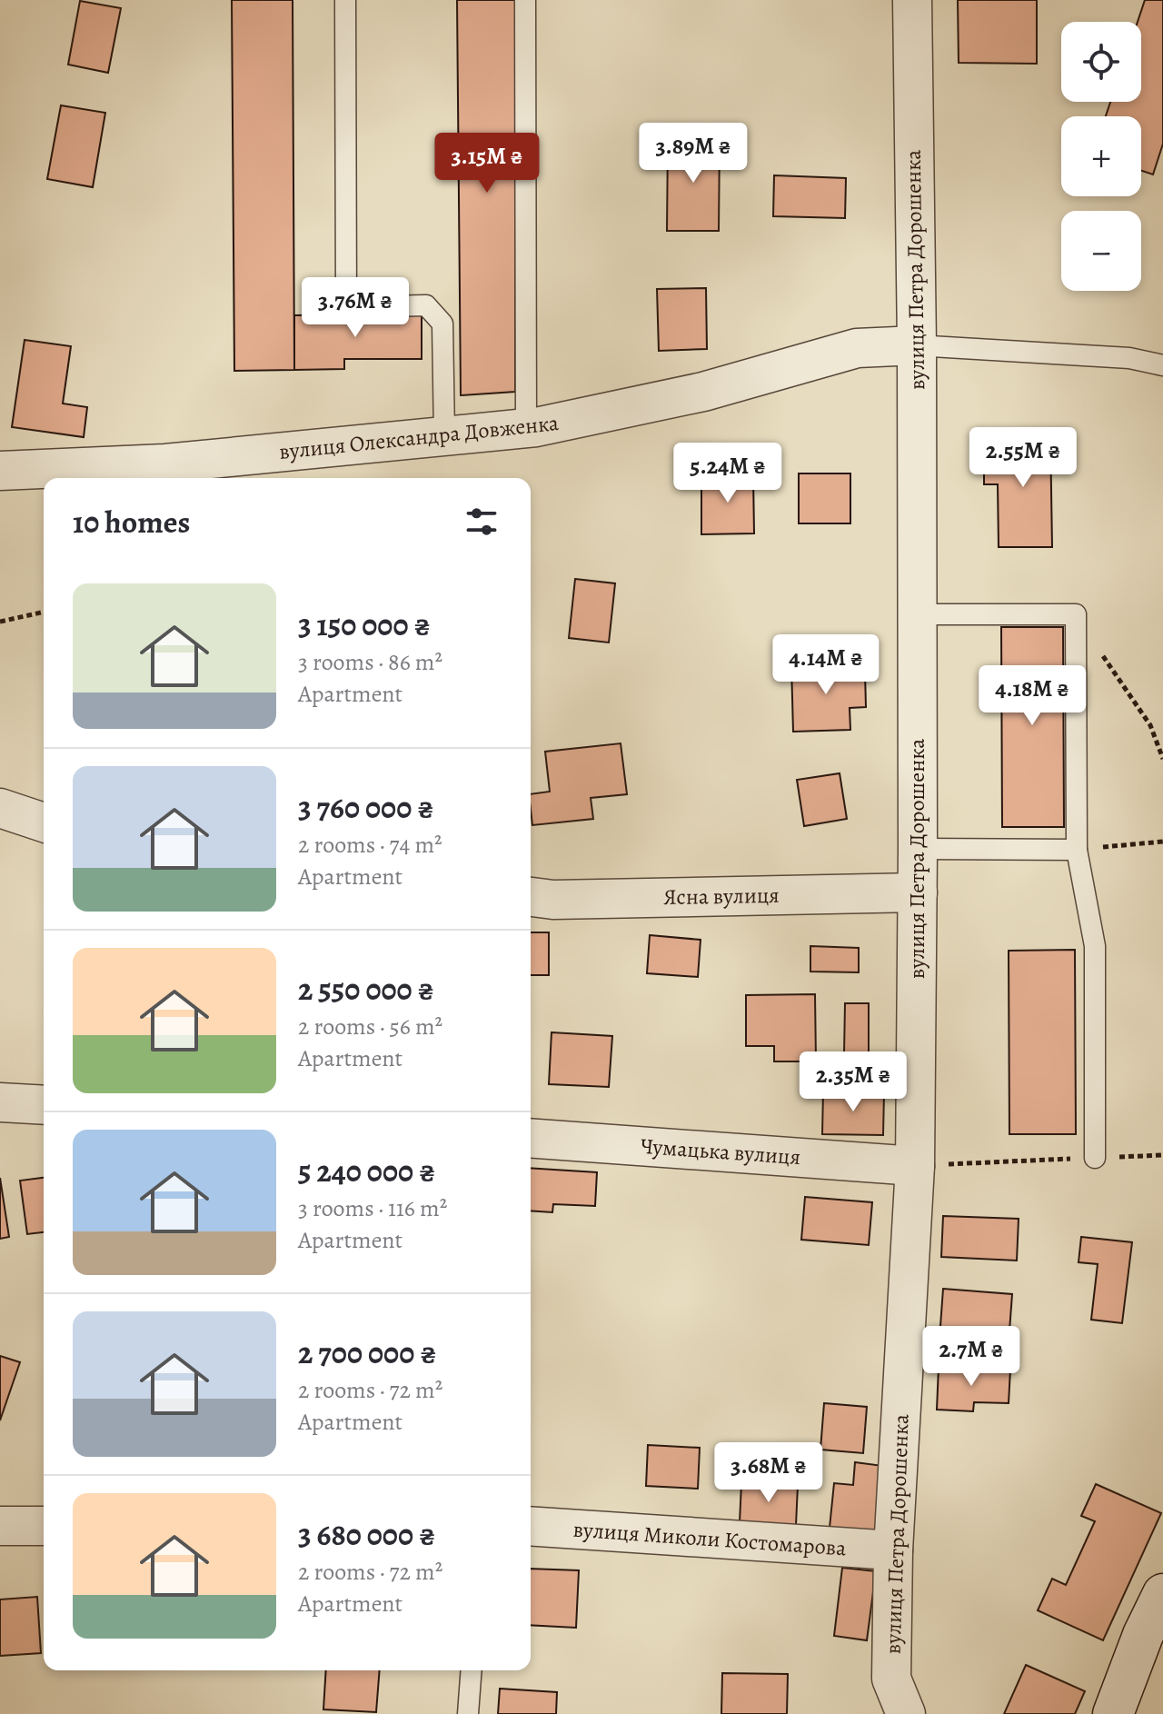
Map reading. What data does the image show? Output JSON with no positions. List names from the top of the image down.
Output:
{
  "streets": {
    "street": [
      "вулиця Петра Дорошенка",
      "вулиця Олександра Довженка",
      "Ясна вулиця",
      "Чумацька вулиця",
      "вулиця Миколи Костомарова"
    ]
  },
  "crossings": [
    ["вулиця Петра Дорошенка", "вулиця Олександра Довженка"],
    ["вулиця Петра Дорошенка", "Ясна вулиця"],
    ["вулиця Петра Дорошенка", "Чумацька вулиця"],
    ["вулиця Петра Дорошенка", "вулиця Миколи Костомарова"]
  ],
  "page": {
    "map_buttons": ["+", "−"],
    "price": [
      "3.89M ₴",
      "3.15M ₴",
      "3.76M ₴",
      "2.55M ₴",
      "5.24M ₴",
      "4.14M ₴",
      "4.18M ₴",
      "2.35M ₴",
      "2.7M ₴",
      "3.68M ₴"
    ],
    "heading": "10 homes",
    "list": [
      {
        "name": "3 150 000 ₴",
        "note": "3 rooms · 86 m² · Apartment"
      },
      {
        "name": "3 760 000 ₴",
        "note": "2 rooms · 74 m² · Apartment"
      },
      {
        "name": "2 550 000 ₴",
        "note": "2 rooms · 56 m² · Apartment"
      },
      {
        "name": "5 240 000 ₴",
        "note": "3 rooms · 116 m² · Apartment"
      },
      {
        "name": "2 700 000 ₴",
        "note": "2 rooms · 72 m² · Apartment"
      },
      {
        "name": "3 680 000 ₴",
        "note": "2 rooms · 72 m² · Apartment"
      }
    ]
  }
}
